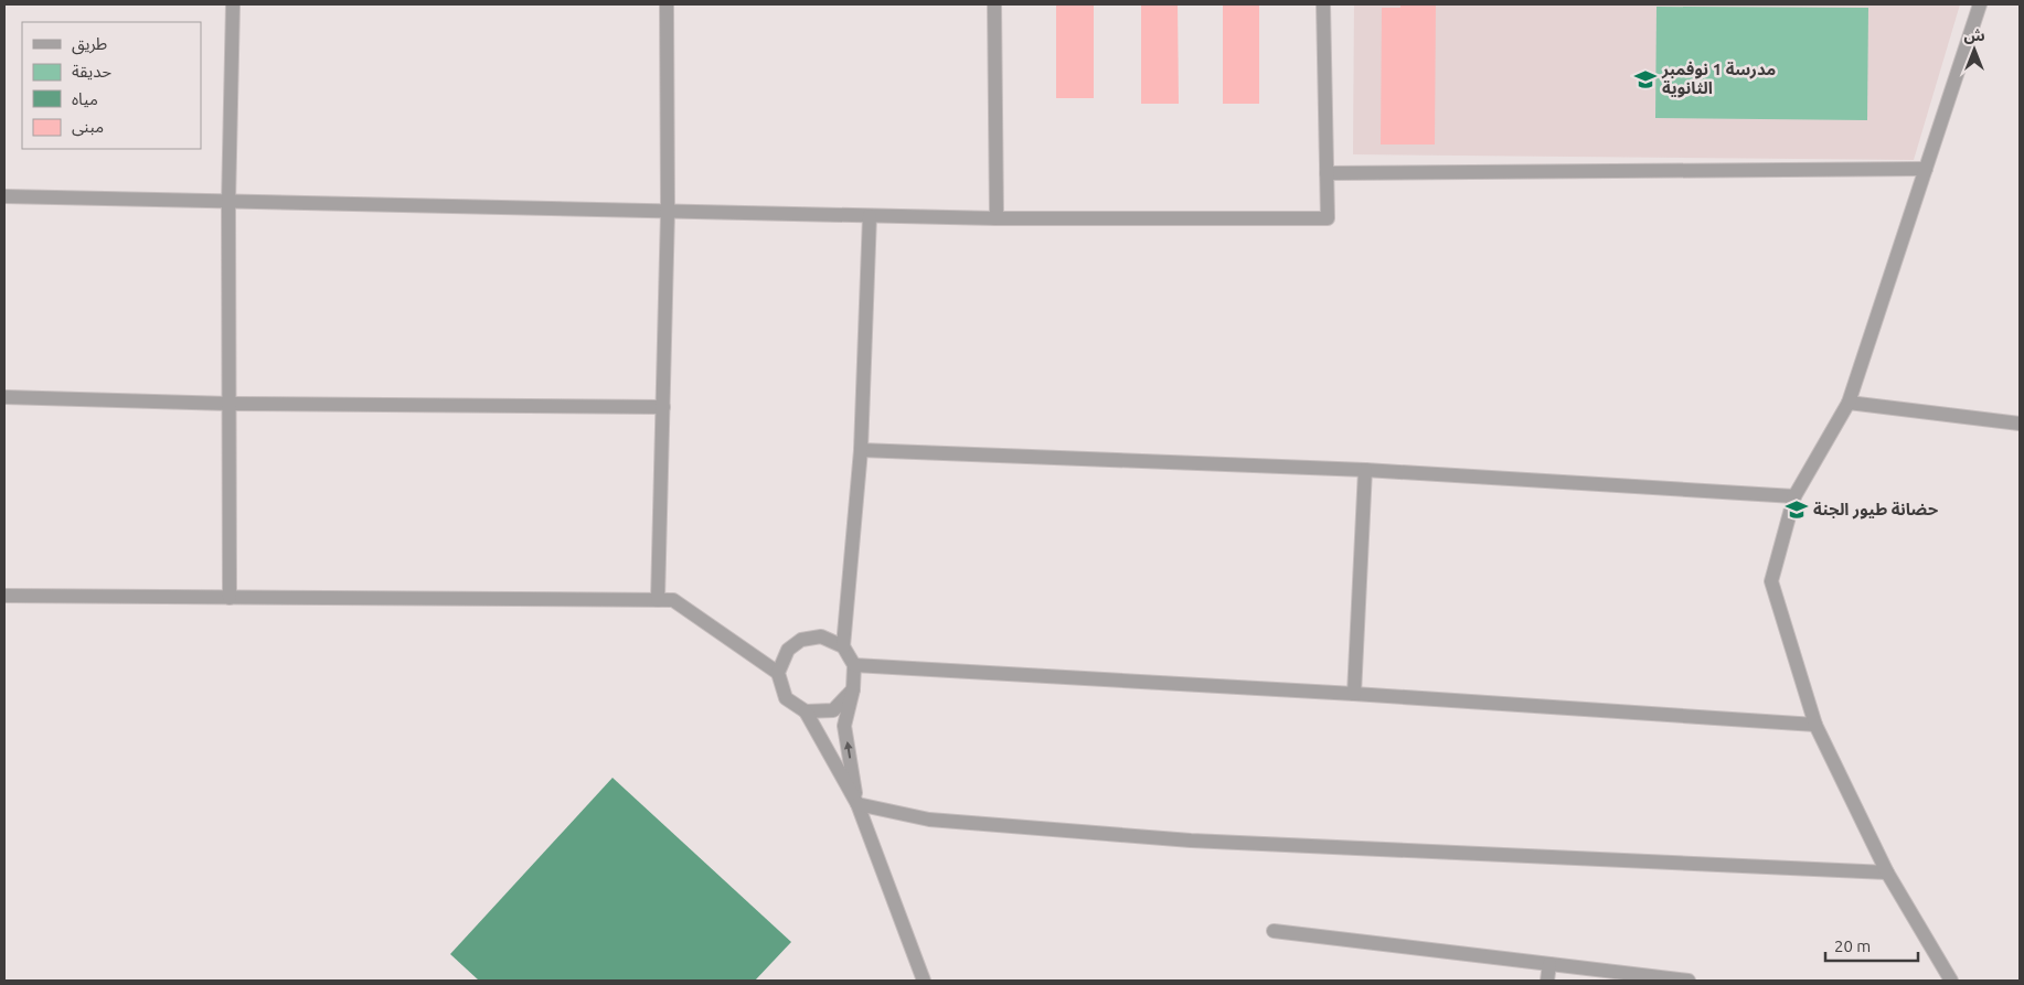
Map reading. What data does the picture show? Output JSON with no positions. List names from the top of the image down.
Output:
{
  "places": {
    "school or university": ["مدرسة 1 نوفمبر الثانوية", "حضانة طيور الجنة"]
  },
  "legend": [
    "طريق",
    "حديقة",
    "مياه",
    "مبنى"
  ],
  "scale_bar": "20 m",
  "north": "top"
}
